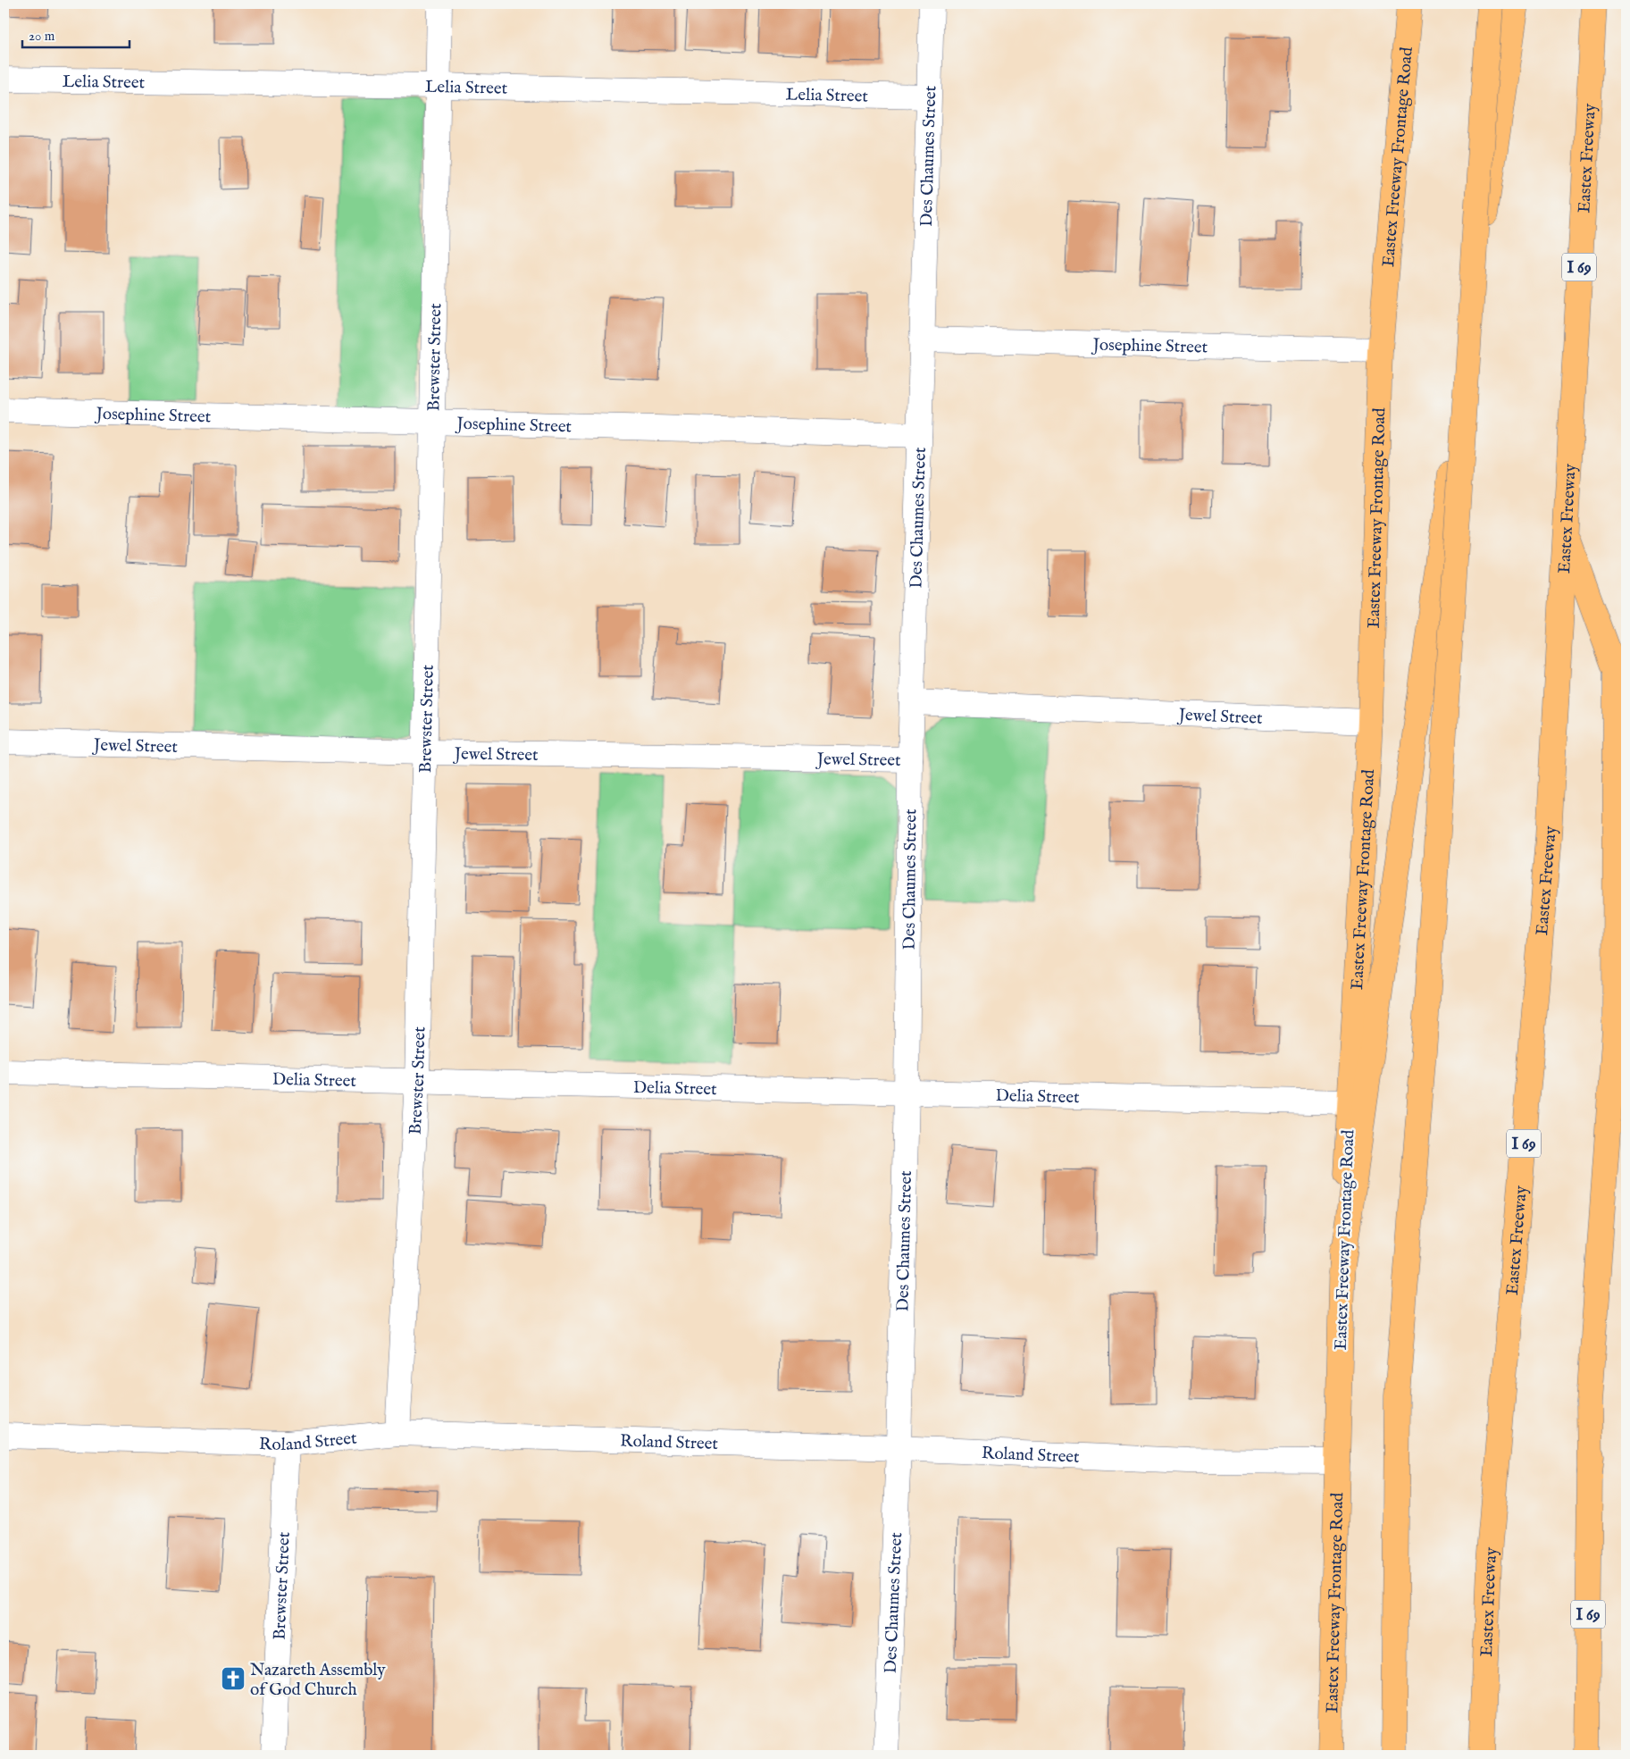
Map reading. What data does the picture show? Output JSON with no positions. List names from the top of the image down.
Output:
{
  "streets": {
    "main road": ["Eastex Freeway Frontage Road", "Eastex Freeway", "I 69"],
    "street": [
      "Lelia Street",
      "Des Chaumes Street",
      "Josephine Street",
      "Brewster Street",
      "Jewel Street",
      "Delia Street",
      "Roland Street"
    ]
  },
  "crossings": [
    ["Lelia Street", "Des Chaumes Street"],
    ["Lelia Street", "Brewster Street"],
    ["Des Chaumes Street", "Josephine Street"],
    ["Des Chaumes Street", "Jewel Street"],
    ["Des Chaumes Street", "Delia Street"],
    ["Des Chaumes Street", "Roland Street"],
    ["Eastex Freeway Frontage Road", "Josephine Street"],
    ["Eastex Freeway Frontage Road", "Jewel Street"],
    ["Eastex Freeway Frontage Road", "Delia Street"],
    ["Eastex Freeway Frontage Road", "Roland Street"],
    ["Josephine Street", "Brewster Street"],
    ["Brewster Street", "Jewel Street"],
    ["Brewster Street", "Delia Street"],
    ["Brewster Street", "Roland Street"]
  ],
  "places": {
    "church": ["Nazareth Assembly of God Church"]
  },
  "scale_bar": "20 m"
}
